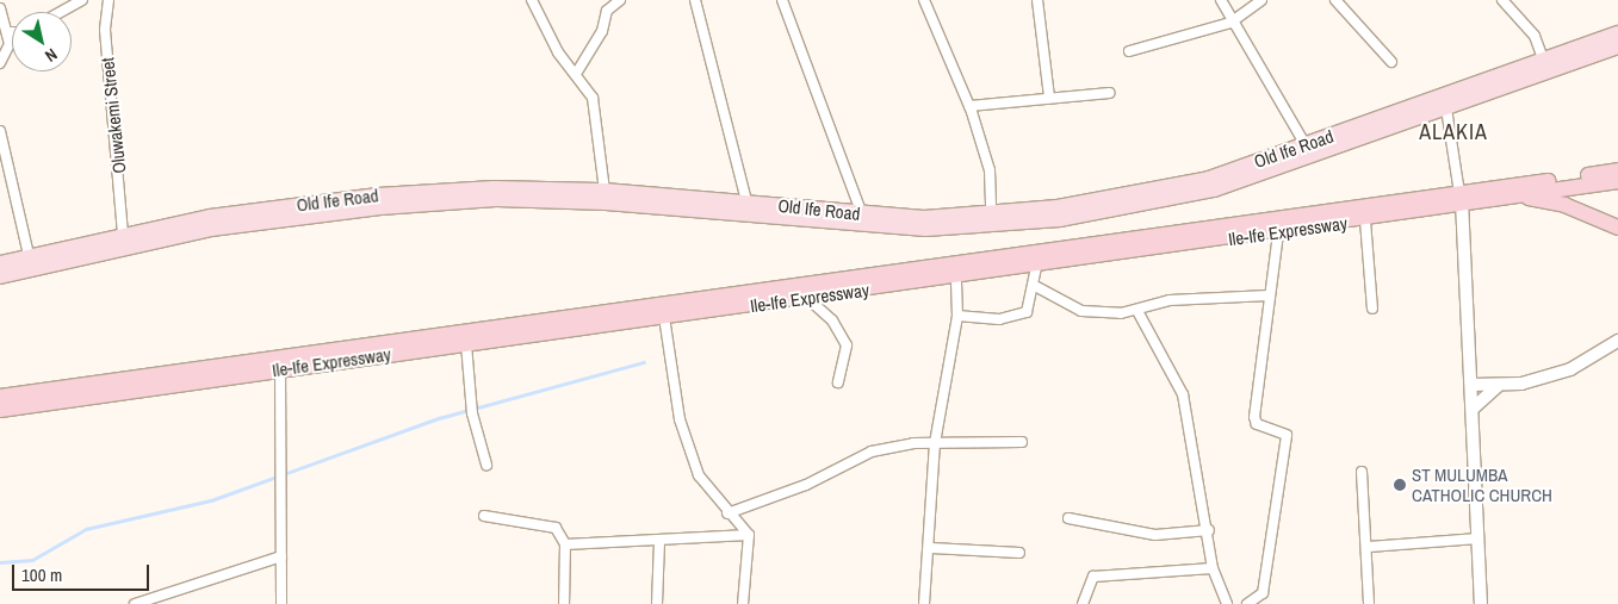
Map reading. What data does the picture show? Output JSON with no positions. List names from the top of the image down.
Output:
{
  "streets": {
    "highway": ["Ile-Ife Expressway"],
    "main road": ["Old Ife Road"],
    "street": ["Oluwakemi Street"]
  },
  "crossings": [
    ["Oluwakemi Street", "Old Ife Road"]
  ],
  "districts": ["ALAKIA"],
  "places": ["ST MULUMBA CATHOLIC CHURCH"],
  "scale_bar": "100 m",
  "north": "bottom right"
}
